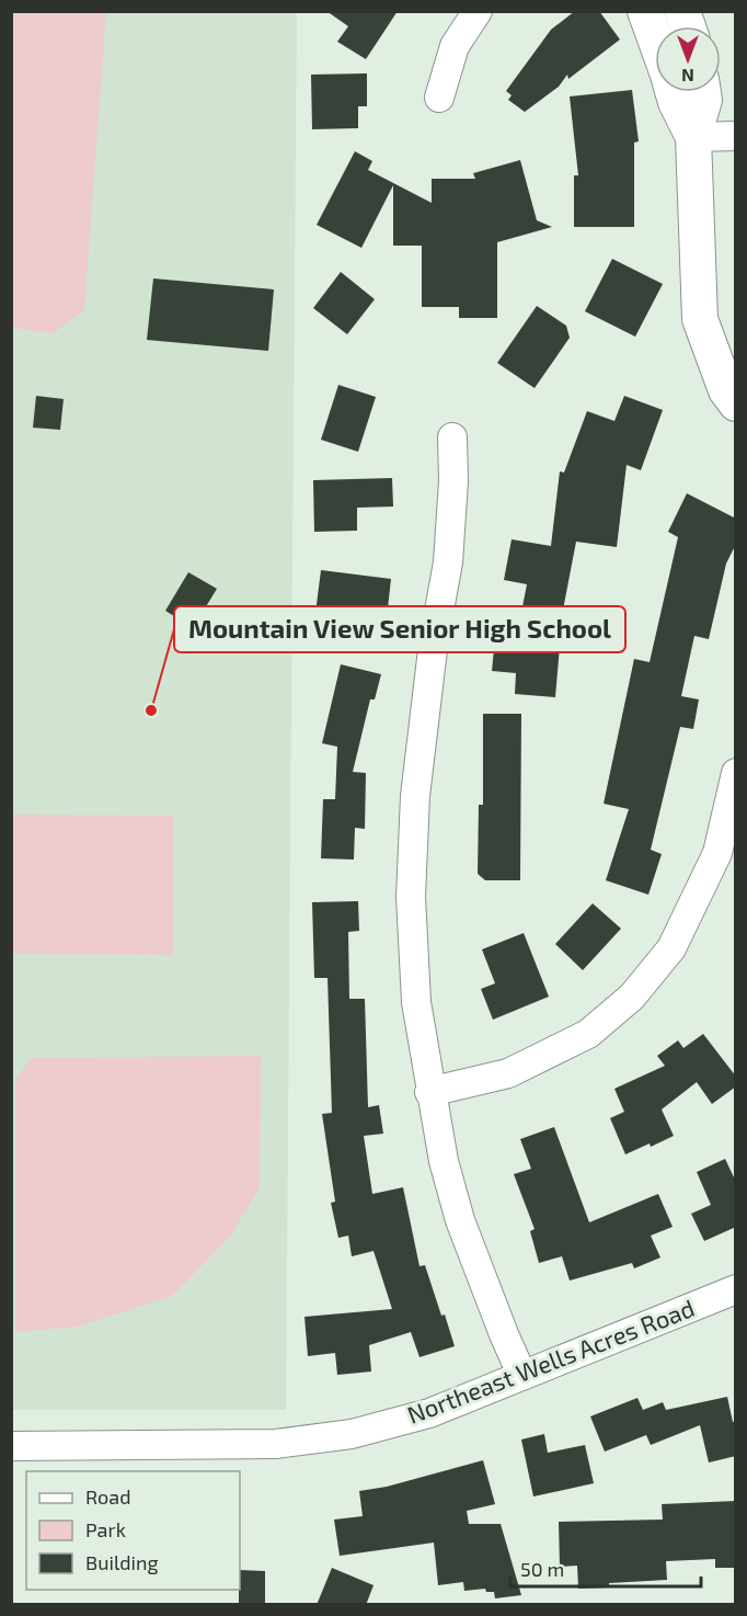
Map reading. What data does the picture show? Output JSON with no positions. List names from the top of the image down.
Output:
{
  "streets": {
    "street": ["Northeast Wells Acres Road"]
  },
  "places": ["Mountain View Senior High School"],
  "legend": ["Road", "Park", "Building"],
  "scale_bar": "50 m",
  "north": "bottom"
}
